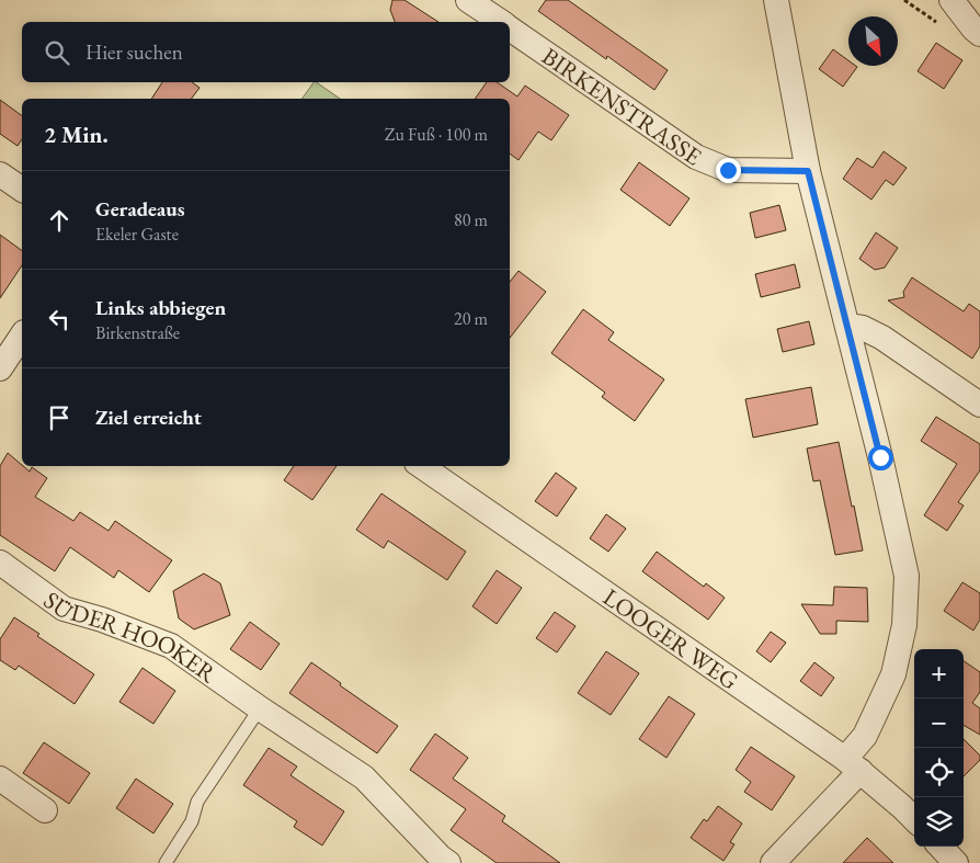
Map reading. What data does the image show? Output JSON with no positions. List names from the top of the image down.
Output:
{
  "streets": {
    "street": ["BIRKENSTRASSE", "SÜDER HOOKER", "LOOGER WEG"]
  },
  "north": "bottom right",
  "page": {
    "search": "Hier suchen",
    "heading": ["2 Min.", "Zu Fuß · 100 m"],
    "list": [
      ["Geradeaus", "Ekeler Gaste", "80 m"],
      ["Links abbiegen", "Birkenstraße", "20 m"],
      "Ziel erreicht"
    ],
    "map_buttons": ["+", "−"]
  }
}
